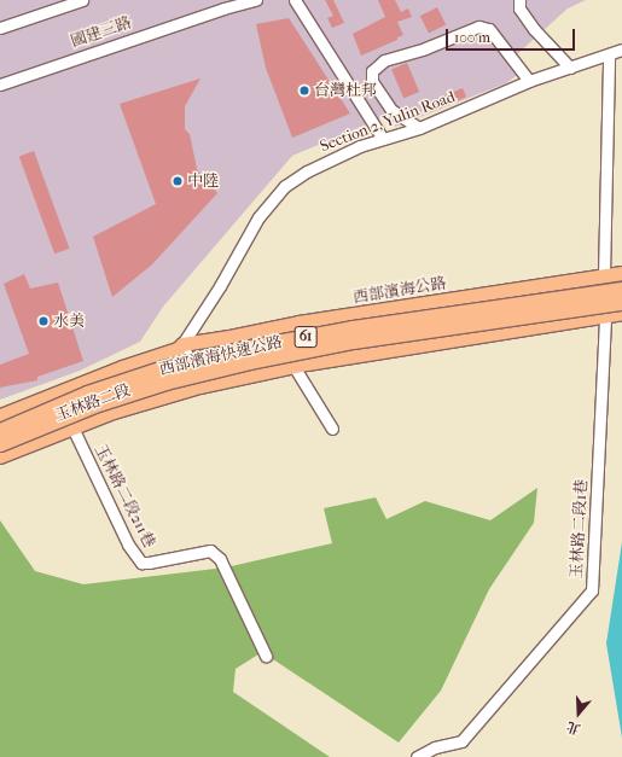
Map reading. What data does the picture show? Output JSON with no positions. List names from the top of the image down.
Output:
{
  "streets": {
    "highway": ["61", "西部濱海快速公路"],
    "main road": ["西部濱海公路", "玉林路二段"],
    "street": [
      "國建三路",
      "Section 2, Yulin Road",
      "玉林路二段211巷",
      "玉林路二段1巷"
    ]
  },
  "crossings": [
    ["Section 2, Yulin Road", "西部濱海公路"],
    ["Section 2, Yulin Road", "玉林路二段"],
    ["西部濱海公路", "玉林路二段"],
    ["61", "玉林路二段"],
    ["61", "玉林路二段1巷"],
    ["玉林路二段", "玉林路二段211巷"]
  ],
  "places": ["台灣杜邦", "中陸", "水美"],
  "scale_bar": "100 m",
  "north": "bottom"
}
